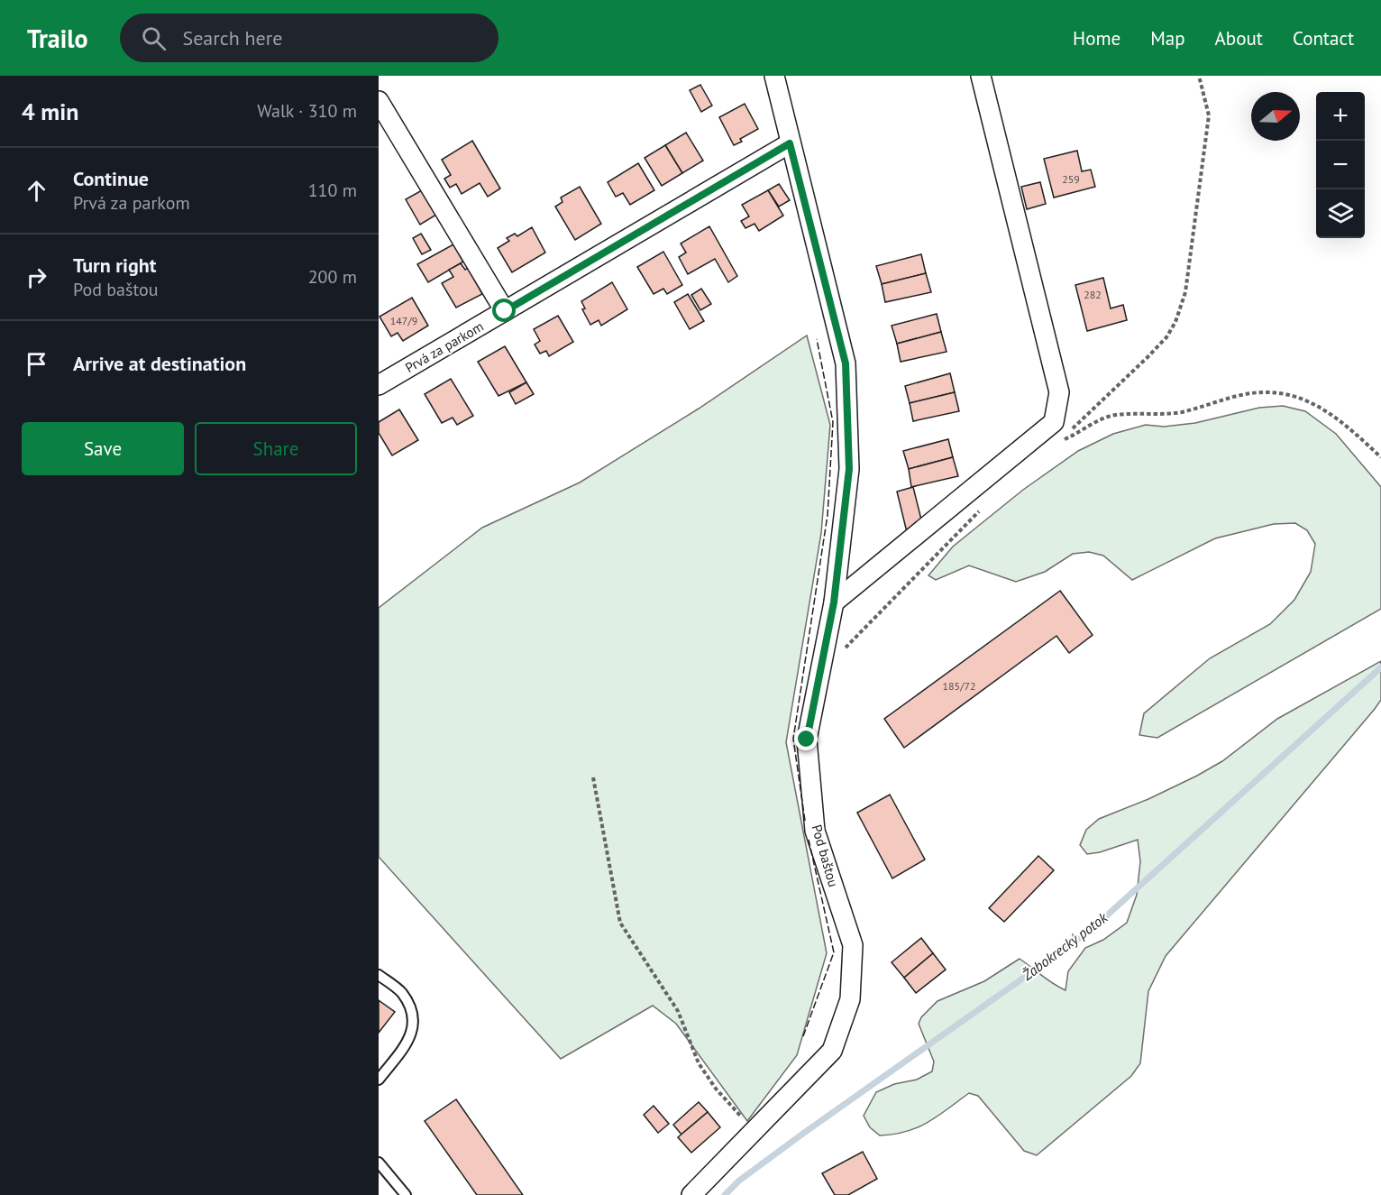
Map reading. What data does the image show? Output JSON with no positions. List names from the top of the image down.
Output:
{
  "streets": {
    "street": ["Prvá za parkom", "Pod baštou"]
  },
  "crossings": [
    ["Prvá za parkom", "Pod baštou"]
  ],
  "water": ["Žabokrecký potok"],
  "house_numbers": [
    "259",
    "282",
    "147/9",
    "185/72"
  ],
  "north": "right",
  "page": {
    "header": "Trailo",
    "search": "Search here",
    "nav": [
      "Home",
      "Map",
      "About",
      "Contact"
    ],
    "heading": ["4 min", "Walk · 310 m"],
    "map_buttons": ["+", "−"],
    "list": [
      ["Continue", "Prvá za parkom", "110 m"],
      ["Turn right", "Pod baštou", "200 m"],
      "Arrive at destination"
    ],
    "buttons": ["Save", "Share"]
  }
}
